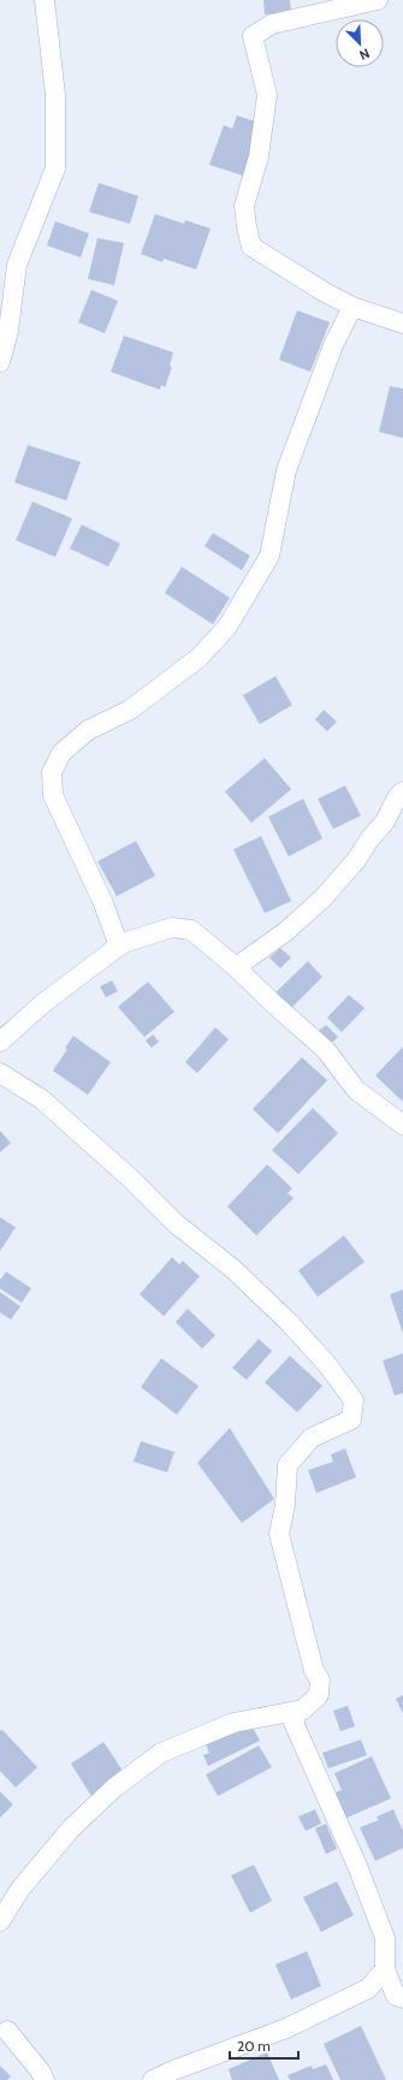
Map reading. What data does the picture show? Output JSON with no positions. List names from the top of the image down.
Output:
{
  "scale_bar": "20 m",
  "north": "bottom right"
}
